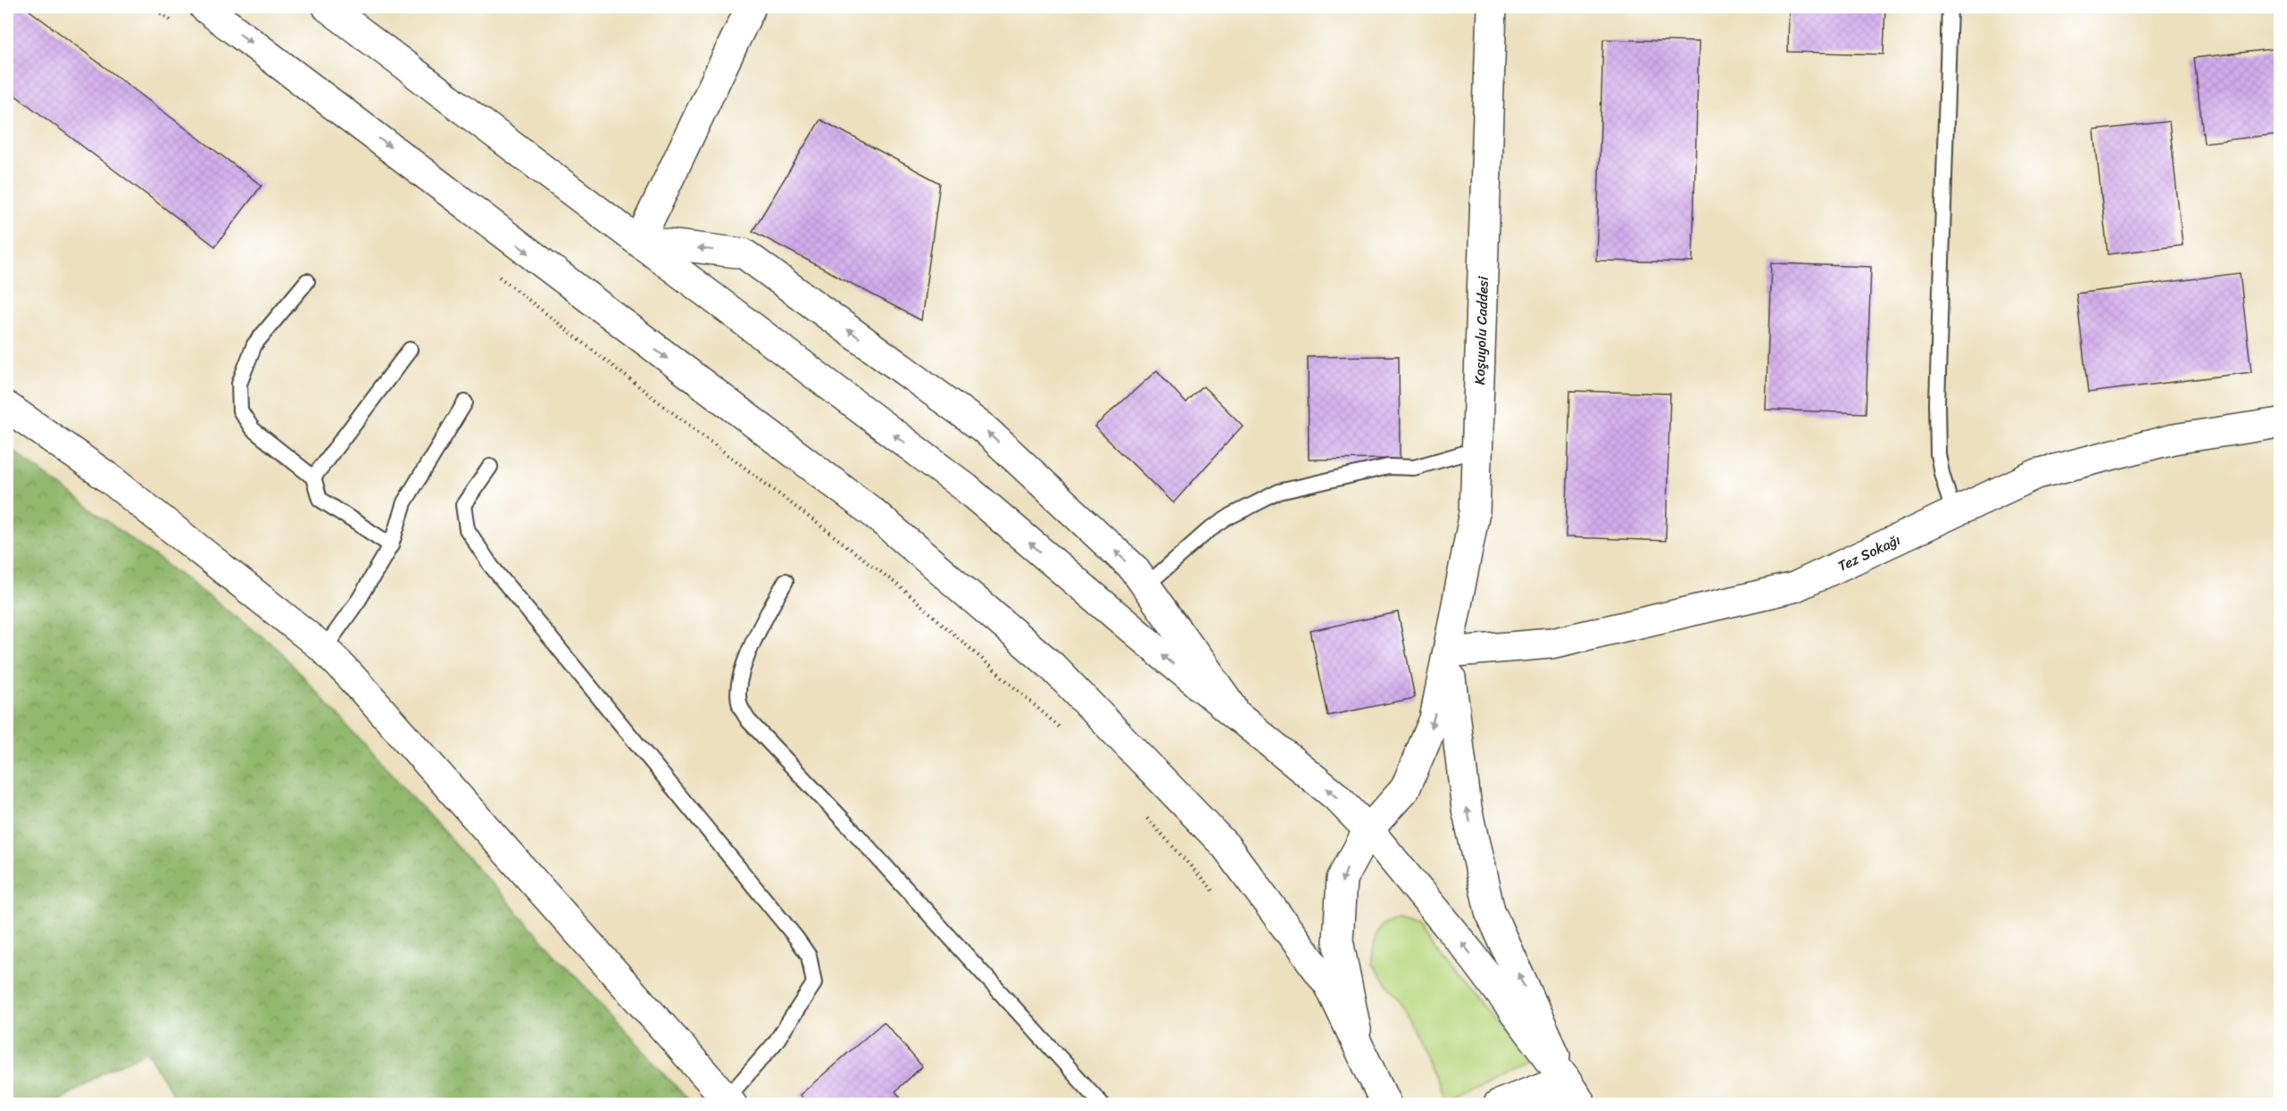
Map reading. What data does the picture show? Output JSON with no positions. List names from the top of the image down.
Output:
{
  "streets": {
    "street": ["Koşuyolu Caddesi", "Tez Sokağı"]
  },
  "crossings": [
    ["Koşuyolu Caddesi", "Tez Sokağı"]
  ],
  "one_way": ["Koşuyolu Caddesi"]
}
